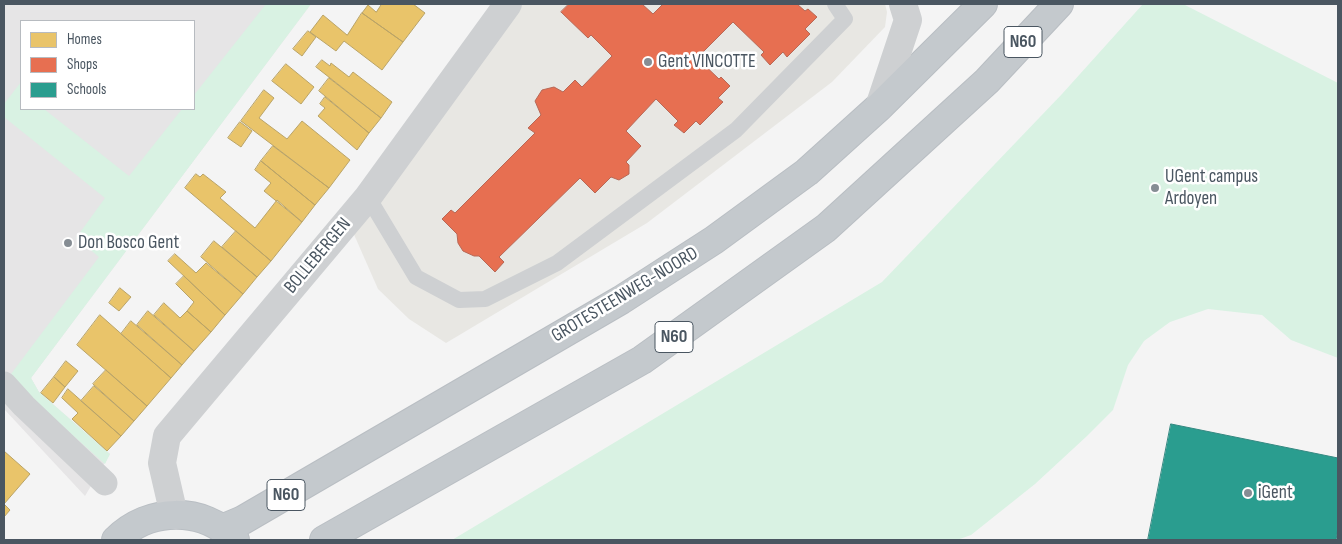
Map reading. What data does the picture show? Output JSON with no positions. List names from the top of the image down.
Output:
{
  "streets": {
    "highway": ["N60", "GROTESTEENWEG-NOORD"],
    "street": ["BOLLEBERGEN"]
  },
  "crossings": [
    ["BOLLEBERGEN", "GROTESTEENWEG-NOORD"]
  ],
  "places": [
    "Gent VINCOTTE",
    "UGent campus Ardoyen",
    "Don Bosco Gent",
    "iGent"
  ],
  "legend": ["Homes", "Shops", "Schools"]
}
